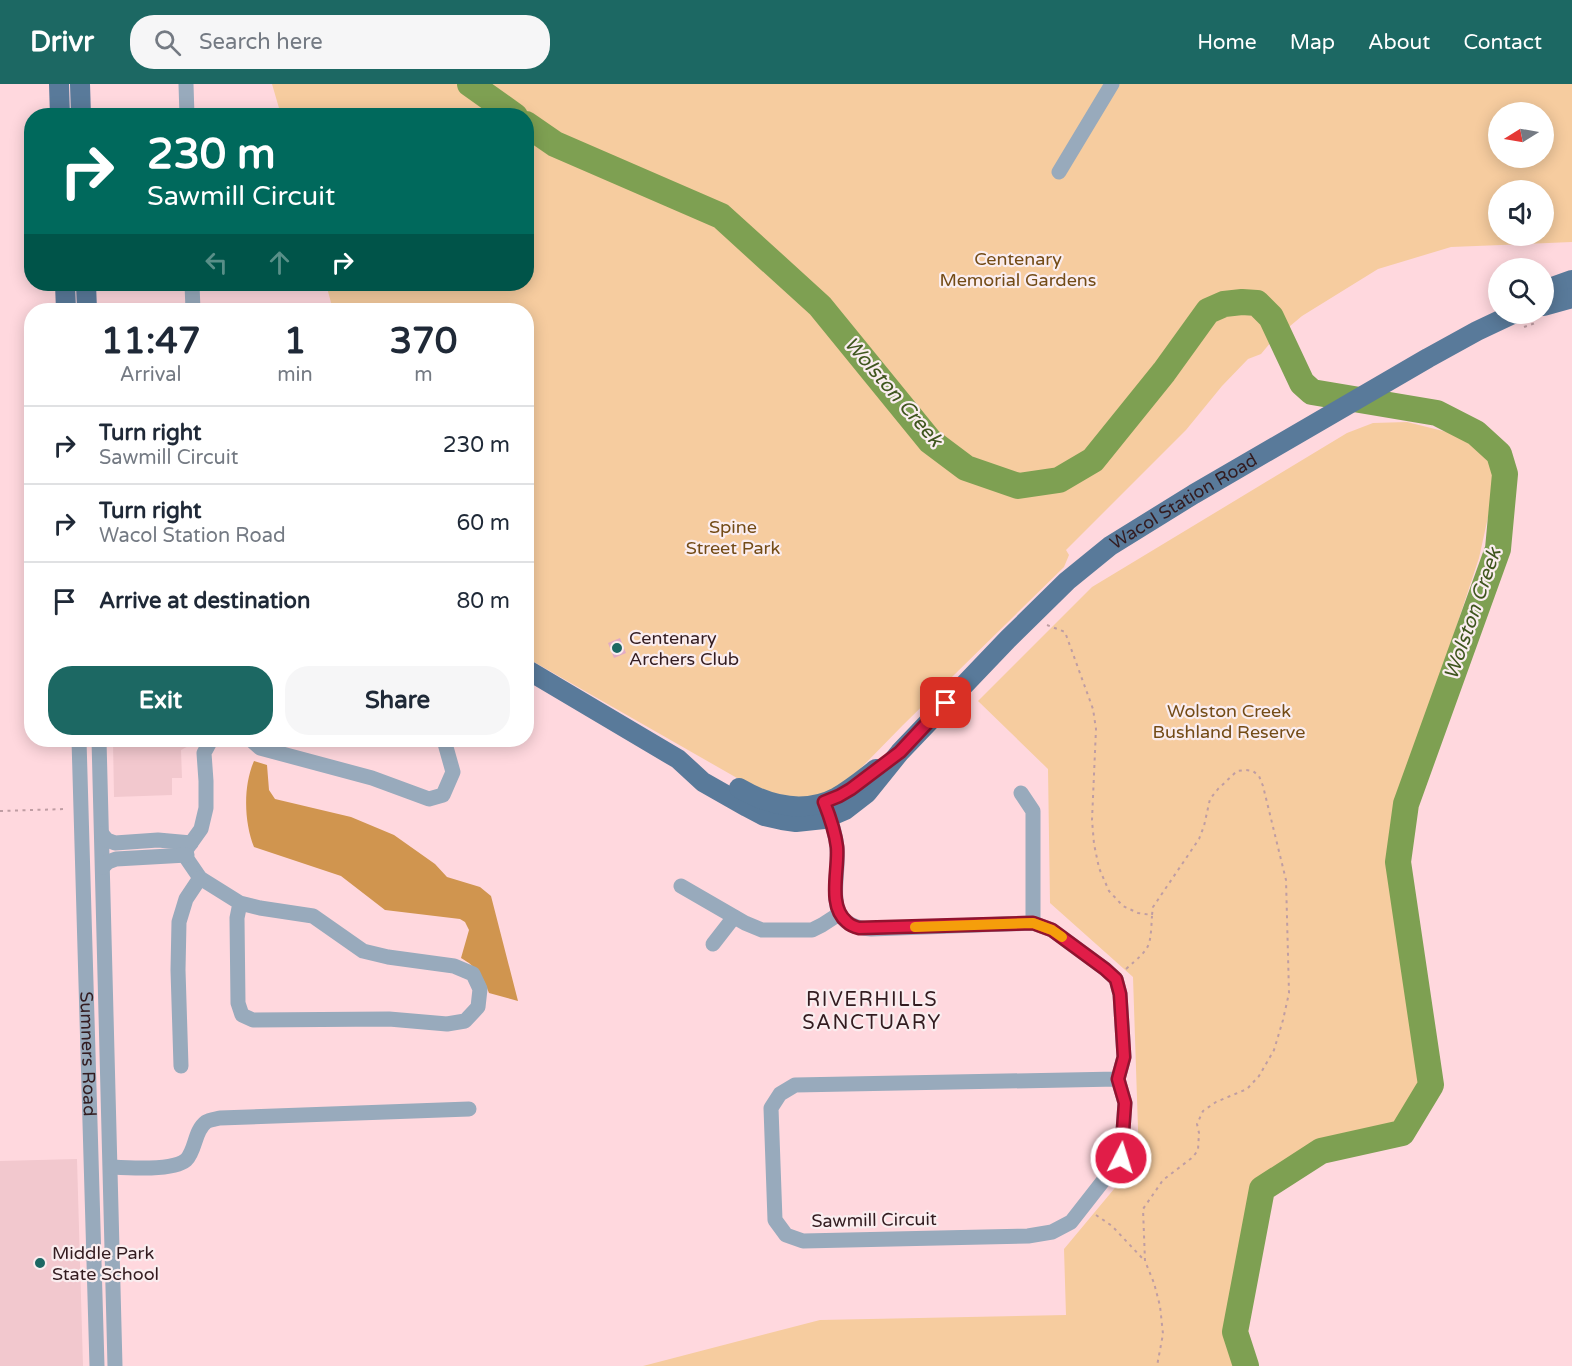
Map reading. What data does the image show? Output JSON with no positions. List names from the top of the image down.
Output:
{
  "streets": {
    "main road": ["Wacol Station Road"],
    "street": ["Sumners Road", "Sawmill Circuit"]
  },
  "districts": ["RIVERHILLS SANCTUARY"],
  "water": ["Wolston Creek"],
  "parks": ["Centenary Memorial Gardens", "Spine Street Park", "Wolston Creek Bushland Reserve"],
  "places": ["Centenary Archers Club", "Middle Park State School"],
  "north": "left",
  "page": {
    "header": "Drivr",
    "search": "Search here",
    "nav": [
      "Home",
      "Map",
      "About",
      "Contact"
    ],
    "turn": ["230 m", "Sawmill Circuit"],
    "eta": [
      "11:47",
      "Arrival",
      "1",
      "min",
      "370",
      "m"
    ],
    "list": [
      {
        "name": "Turn right",
        "note": "Sawmill Circuit",
        "value": "230 m"
      },
      {
        "name": "Turn right",
        "note": "Wacol Station Road",
        "value": "60 m"
      },
      {
        "name": "Arrive at destination",
        "value": "80 m"
      }
    ],
    "buttons": ["Exit", "Share"]
  }
}
